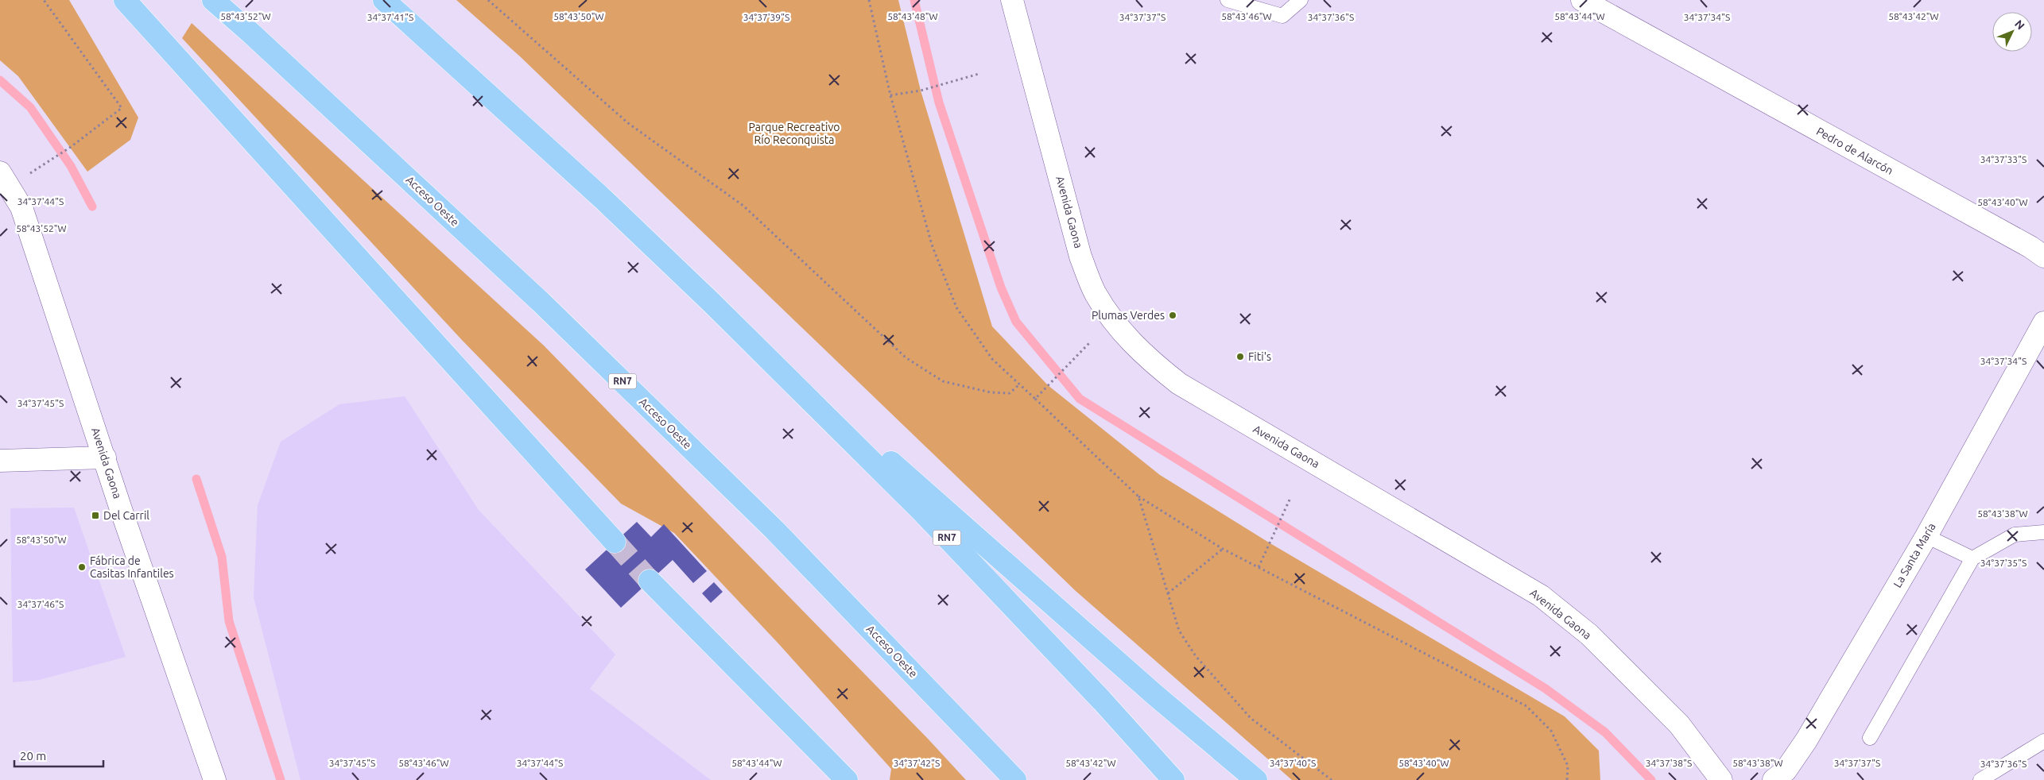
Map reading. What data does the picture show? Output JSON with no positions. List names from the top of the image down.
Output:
{
  "streets": {
    "highway": ["Acceso Oeste", "RN7"],
    "street": ["Pedro de Alarcón", "Avenida Gaona", "La Santa María"]
  },
  "parks": ["Parque Recreativo Río Reconquista"],
  "places": {
    "other": ["Plumas Verdes", "Fiti's", "Fábrica de Casitas Infantiles"],
    "transit": ["Del Carril"]
  },
  "scale_bar": "20 m",
  "north": "top right",
  "coordinates": [
    "58°43'50\"W",
    "58°43'52\"W",
    "58°43'48\"W",
    "58°43'46\"W",
    "58°43'44\"W",
    "58°43'42\"W",
    "34°37'41\"S",
    "34°37'39\"S",
    "34°37'37\"S",
    "34°37'36\"S",
    "34°37'34\"S",
    "34°37'33\"S",
    "34°37'44\"S",
    "58°43'40\"W",
    "34°37'45\"S",
    "58°43'38\"W",
    "34°37'35\"S",
    "34°37'46\"S",
    "34°37'42\"S",
    "34°37'40\"S",
    "34°37'38\"S"
  ]
}
